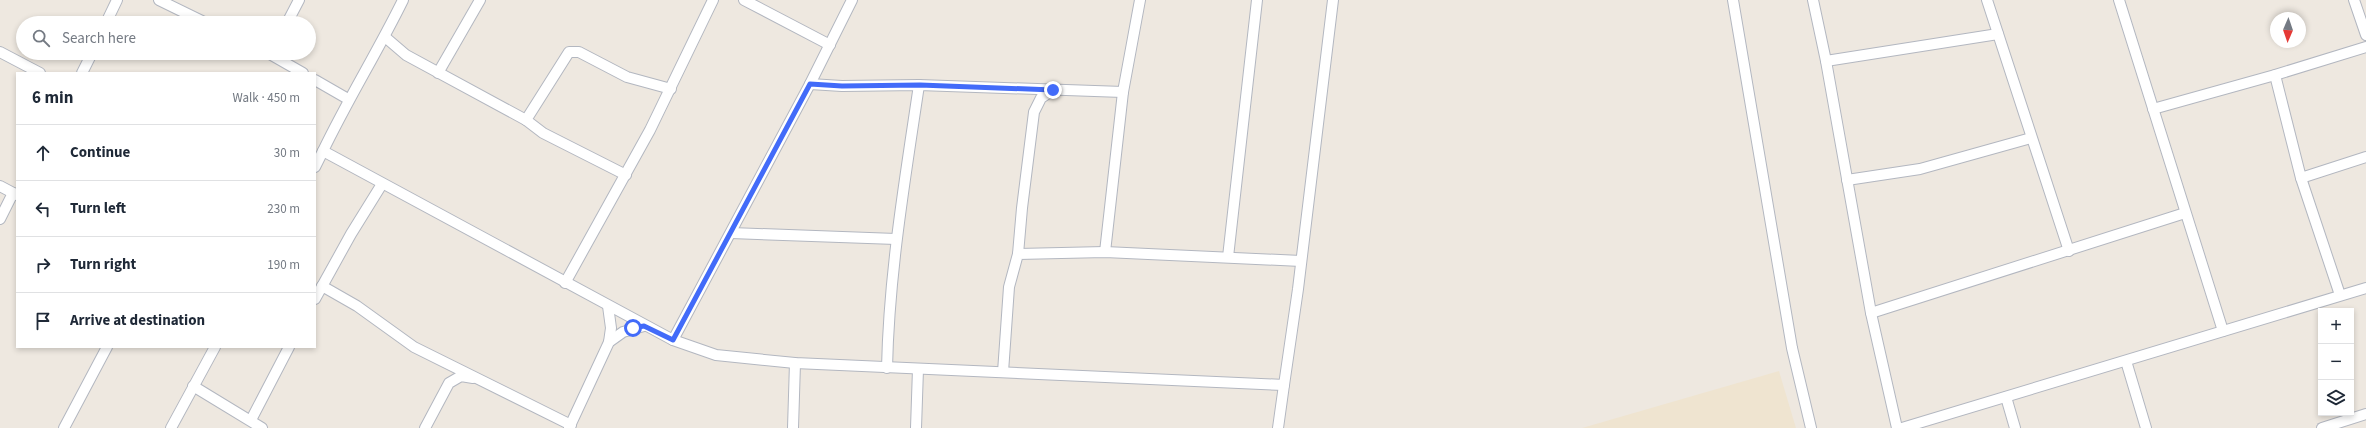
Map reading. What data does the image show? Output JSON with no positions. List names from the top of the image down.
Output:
{
  "north": "bottom",
  "page": {
    "search": "Search here",
    "heading": ["6 min", "Walk · 450 m"],
    "list": [
      ["Continue", "30 m"],
      ["Turn left", "230 m"],
      ["Turn right", "190 m"],
      "Arrive at destination"
    ],
    "map_buttons": ["+", "−"]
  }
}
